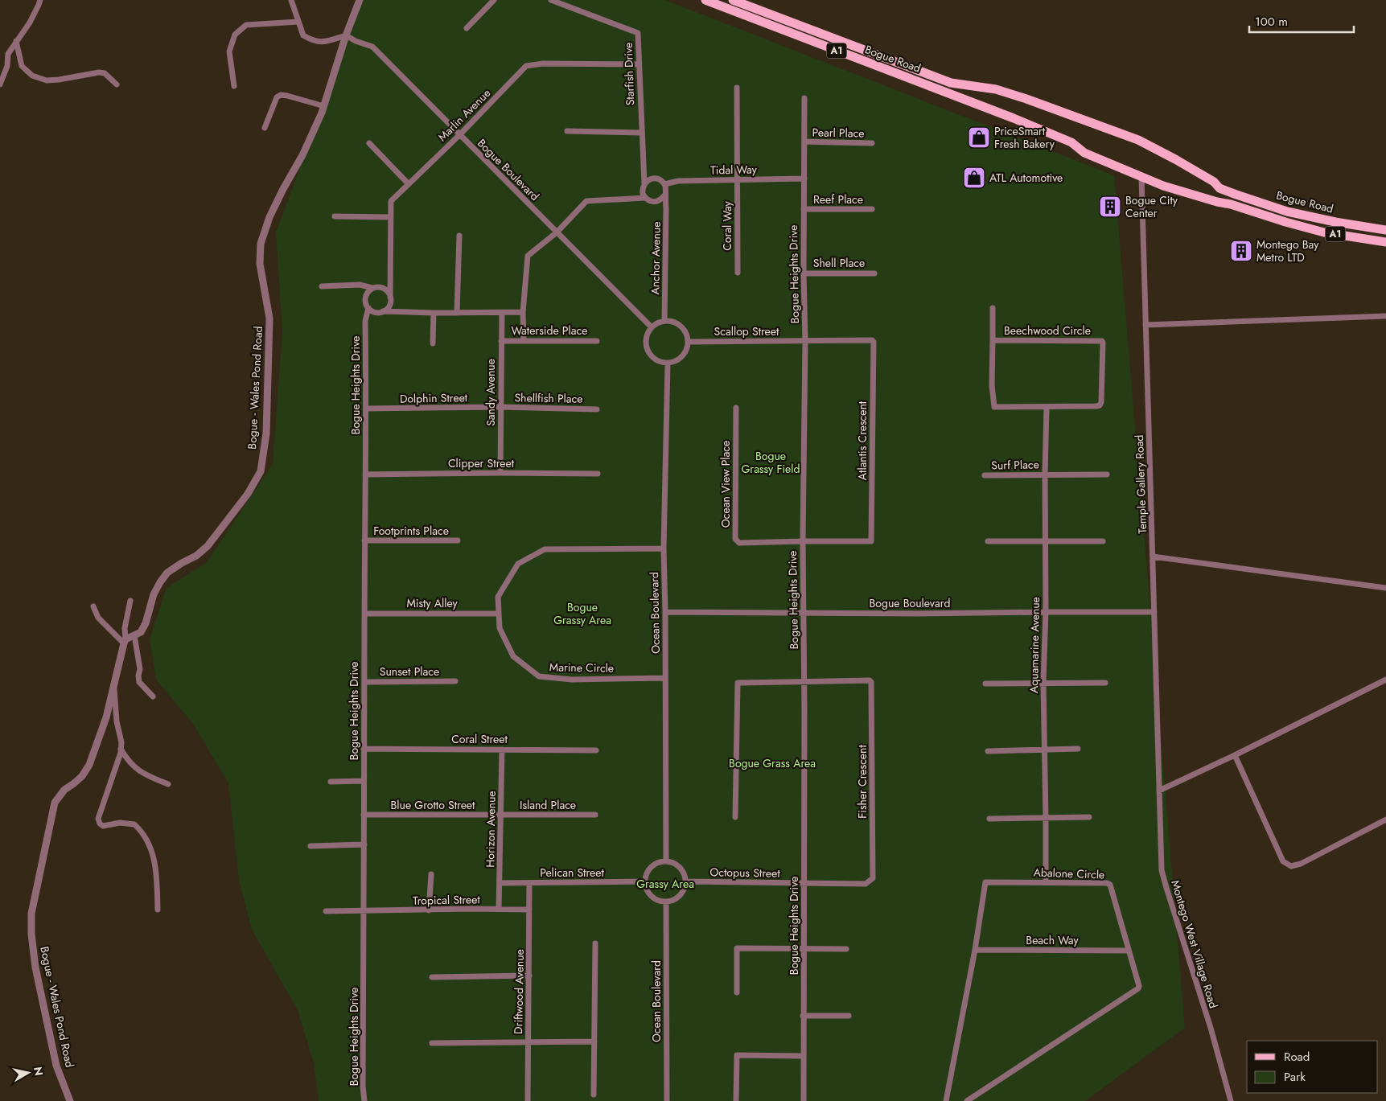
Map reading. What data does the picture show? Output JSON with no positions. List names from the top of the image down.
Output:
{
  "streets": {
    "main road": ["A1", "Bogue Road"],
    "street": [
      "Starfish Drive",
      "Marlin Avenue",
      "Pearl Place",
      "Bogue Boulevard",
      "Tidal Way",
      "Reef Place",
      "Coral Way",
      "Anchor Avenue",
      "Shell Place",
      "Bogue Heights Drive",
      "Waterside Place",
      "Beechwood Circle",
      "Scallop Street",
      "Bogue - Wales Pond Road",
      "Sandy Avenue",
      "Dolphin Street",
      "Shellfish Place",
      "Atlantis Crescent",
      "Clipper Street",
      "Surf Place",
      "Ocean View Place",
      "Temple Gallery Road",
      "Footprints Place",
      "Misty Alley",
      "Ocean Boulevard",
      "Aquamarine Avenue",
      "Marine Circle",
      "Sunset Place",
      "Coral Street",
      "Fisher Crescent",
      "Blue Grotto Street",
      "Island Place",
      "Horizon Avenue",
      "Pelican Street",
      "Octopus Street",
      "Abalone Circle",
      "Tropical Street",
      "Beach Way",
      "Montego West Village Road",
      "Driftwood Avenue"
    ]
  },
  "crossings": [
    ["Bogue Road", "Temple Gallery Road"],
    ["Starfish Drive", "Marlin Avenue"],
    ["Starfish Drive", "Tidal Way"],
    ["Starfish Drive", "Anchor Avenue"],
    ["Marlin Avenue", "Bogue Boulevard"],
    ["Marlin Avenue", "Bogue Heights Drive"],
    ["Pearl Place", "Bogue Heights Drive"],
    ["Bogue Boulevard", "Anchor Avenue"],
    ["Bogue Boulevard", "Bogue Heights Drive"],
    ["Bogue Boulevard", "Scallop Street"],
    ["Bogue Boulevard", "Bogue - Wales Pond Road"],
    ["Bogue Boulevard", "Temple Gallery Road"],
    ["Bogue Boulevard", "Ocean Boulevard"],
    ["Bogue Boulevard", "Aquamarine Avenue"],
    ["Tidal Way", "Coral Way"],
    ["Tidal Way", "Anchor Avenue"],
    ["Tidal Way", "Bogue Heights Drive"],
    ["Reef Place", "Bogue Heights Drive"],
    ["Anchor Avenue", "Scallop Street"],
    ["Anchor Avenue", "Ocean Boulevard"],
    ["Shell Place", "Bogue Heights Drive"],
    ["Bogue Heights Drive", "Scallop Street"],
    ["Bogue Heights Drive", "Dolphin Street"],
    ["Bogue Heights Drive", "Atlantis Crescent"],
    ["Bogue Heights Drive", "Clipper Street"],
    ["Bogue Heights Drive", "Ocean View Place"],
    ["Bogue Heights Drive", "Footprints Place"],
    ["Bogue Heights Drive", "Misty Alley"],
    ["Bogue Heights Drive", "Sunset Place"],
    ["Bogue Heights Drive", "Coral Street"],
    ["Bogue Heights Drive", "Fisher Crescent"],
    ["Bogue Heights Drive", "Blue Grotto Street"],
    ["Bogue Heights Drive", "Octopus Street"],
    ["Bogue Heights Drive", "Tropical Street"],
    ["Waterside Place", "Sandy Avenue"],
    ["Beechwood Circle", "Aquamarine Avenue"],
    ["Scallop Street", "Atlantis Crescent"],
    ["Scallop Street", "Ocean Boulevard"],
    ["Sandy Avenue", "Dolphin Street"],
    ["Sandy Avenue", "Shellfish Place"],
    ["Sandy Avenue", "Clipper Street"],
    ["Dolphin Street", "Shellfish Place"],
    ["Atlantis Crescent", "Ocean View Place"],
    ["Surf Place", "Aquamarine Avenue"],
    ["Temple Gallery Road", "Montego West Village Road"],
    ["Misty Alley", "Marine Circle"],
    ["Ocean Boulevard", "Marine Circle"],
    ["Ocean Boulevard", "Pelican Street"],
    ["Ocean Boulevard", "Octopus Street"],
    ["Aquamarine Avenue", "Abalone Circle"],
    ["Coral Street", "Horizon Avenue"],
    ["Fisher Crescent", "Octopus Street"],
    ["Blue Grotto Street", "Island Place"],
    ["Blue Grotto Street", "Horizon Avenue"],
    ["Island Place", "Horizon Avenue"],
    ["Horizon Avenue", "Pelican Street"],
    ["Horizon Avenue", "Tropical Street"],
    ["Pelican Street", "Octopus Street"],
    ["Pelican Street", "Driftwood Avenue"],
    ["Abalone Circle", "Beach Way"],
    ["Tropical Street", "Driftwood Avenue"]
  ],
  "parks": [
    "Bogue Grassy Field",
    "Bogue Grassy Area",
    "Bogue Grass Area",
    "Grassy Area"
  ],
  "places": {
    "shop": ["PriceSmart Fresh Bakery", "ATL Automotive"],
    "building": ["Bogue City Center", "Montego Bay Metro LTD"]
  },
  "legend": ["Road", "Park"],
  "scale_bar": "100 m",
  "north": "right"
}
